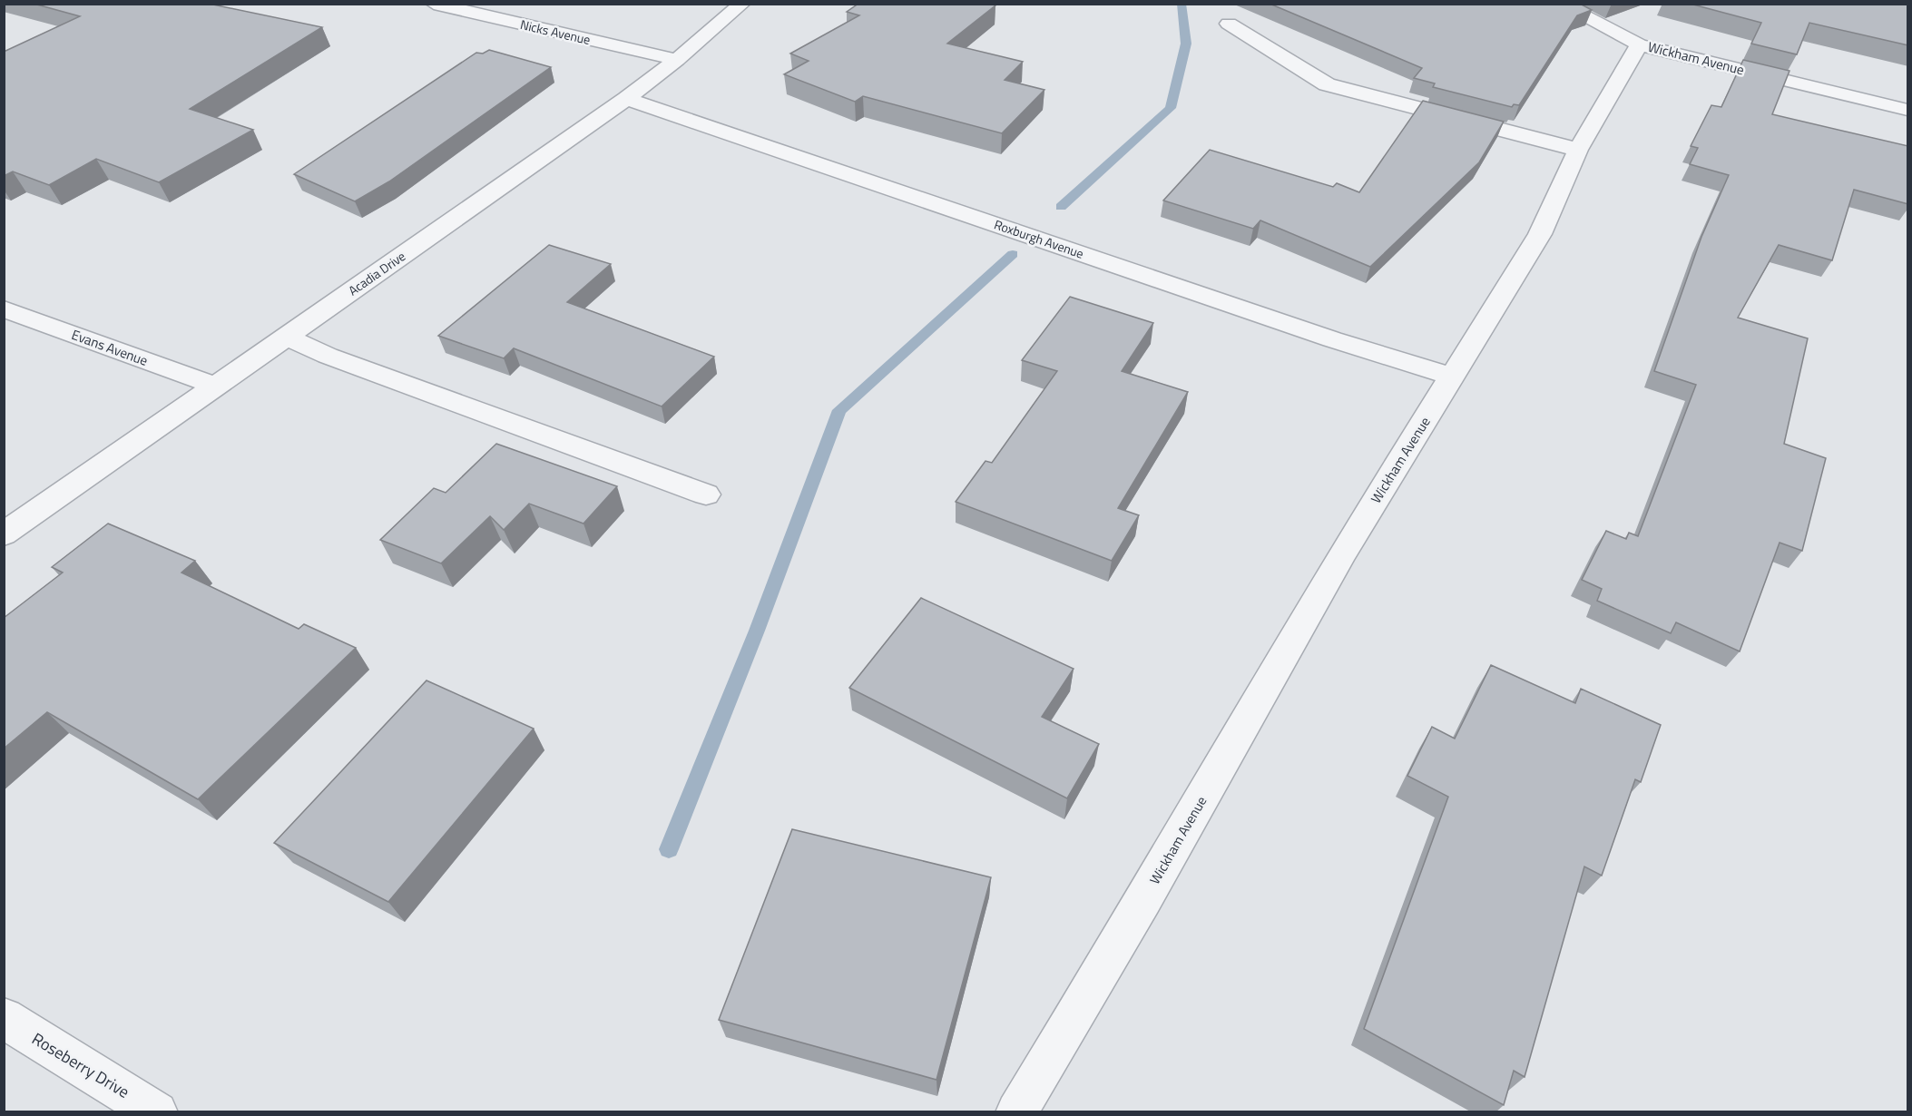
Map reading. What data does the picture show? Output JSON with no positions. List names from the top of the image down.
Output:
{
  "streets": {
    "street": [
      "Nicks Avenue",
      "Wickham Avenue",
      "Roxburgh Avenue",
      "Acadia Drive",
      "Evans Avenue",
      "Roseberry Drive"
    ]
  },
  "crossings": [
    ["Nicks Avenue", "Acadia Drive"],
    ["Wickham Avenue", "Roxburgh Avenue"],
    ["Roxburgh Avenue", "Acadia Drive"],
    ["Acadia Drive", "Evans Avenue"]
  ]
}
